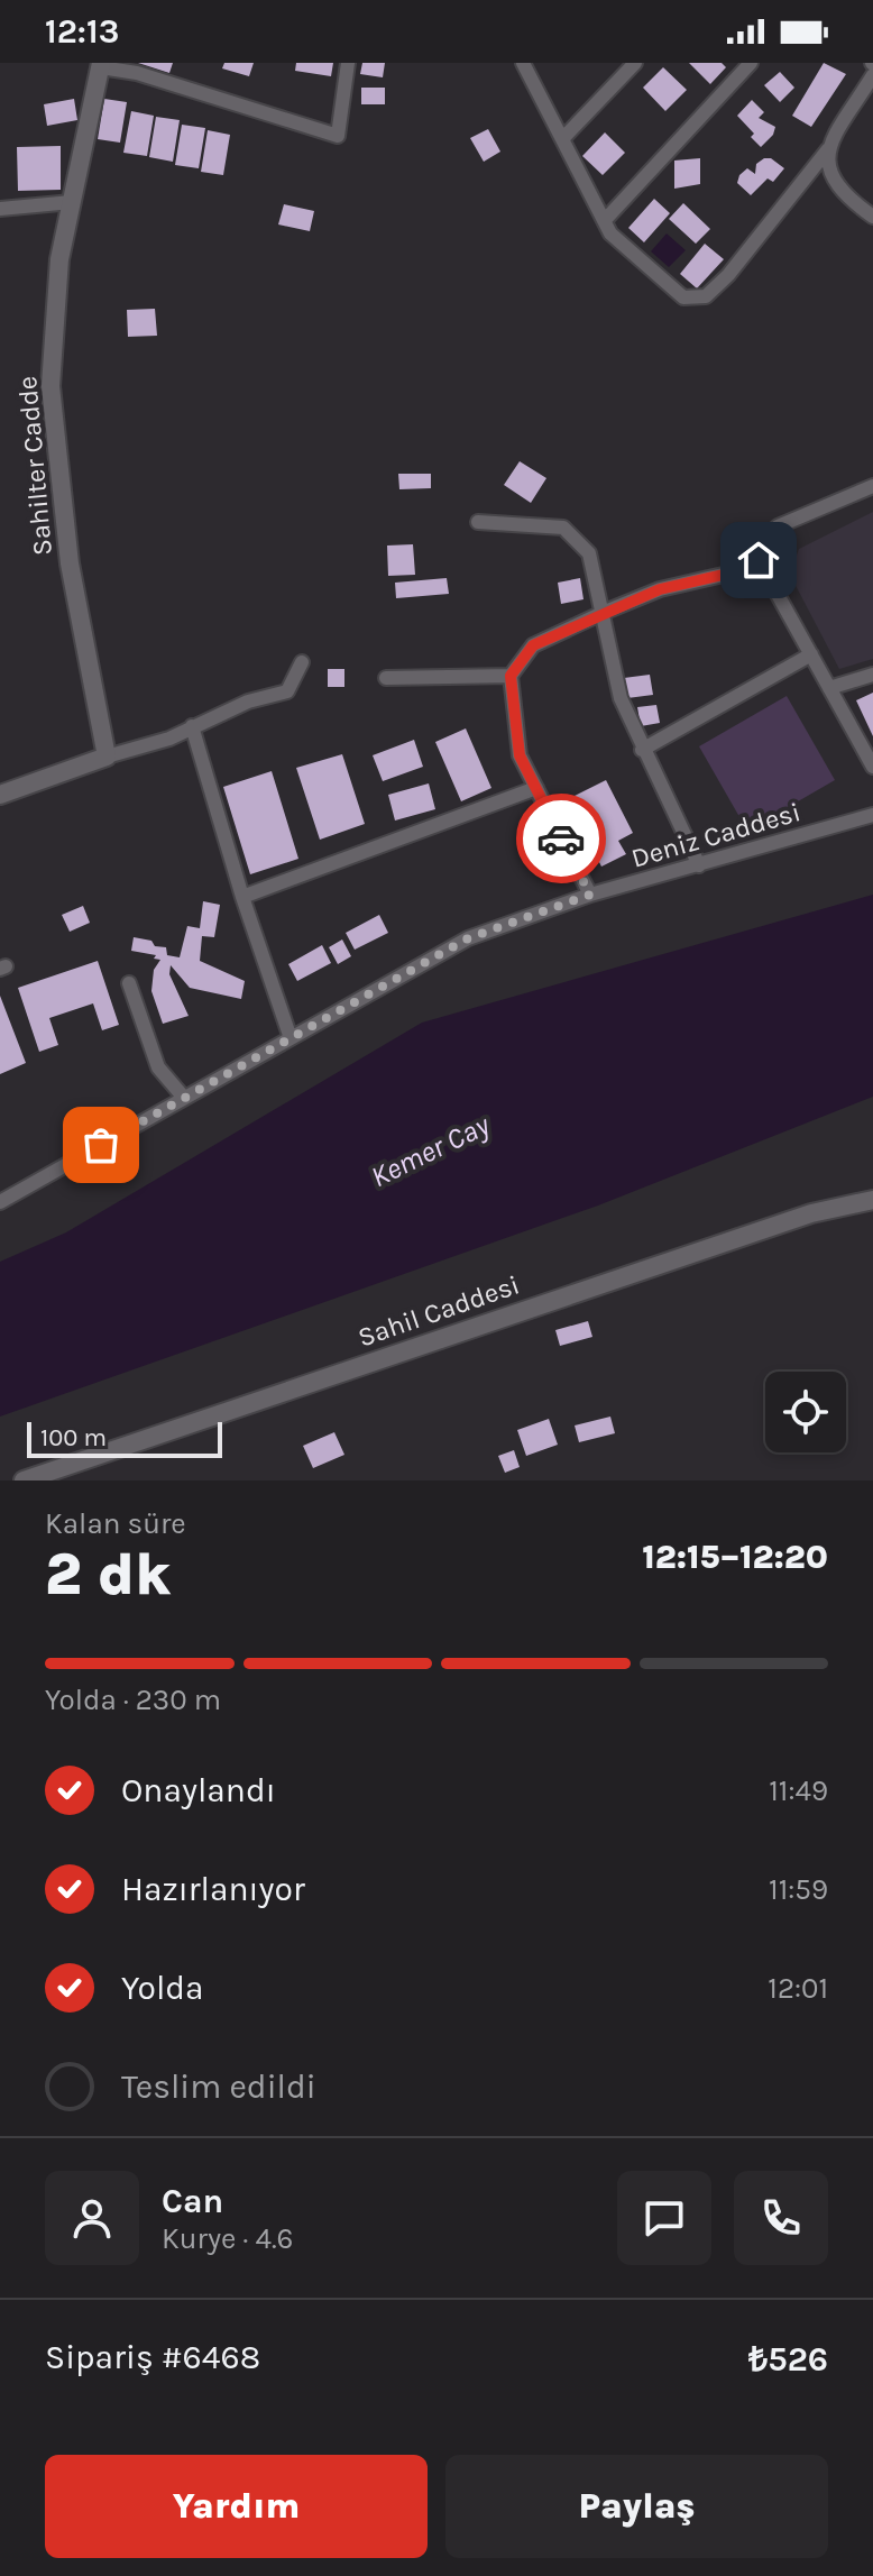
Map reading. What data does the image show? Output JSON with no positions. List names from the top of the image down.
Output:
{
  "streets": {
    "street": ["Sahilter Cadde", "Deniz Caddesi", "Sahil Caddesi"]
  },
  "water": ["Kemer Cay"],
  "scale_bar": "100 m",
  "page": {
    "status": "12:13",
    "scale": "100 m",
    "heading": ["2 dk", "Kalan süre", "12:15–12:20"],
    "panel": [
      "Can",
      "Kurye · 4.6",
      "Sipariş #6468",
      "₺526"
    ],
    "bar": "Yolda · 230 m",
    "list": [
      ["Onaylandı", "11:49"],
      ["Hazırlanıyor", "11:59"],
      ["Yolda", "12:01"],
      "Teslim edildi"
    ],
    "buttons": ["Yardım", "Paylaş"]
  }
}
